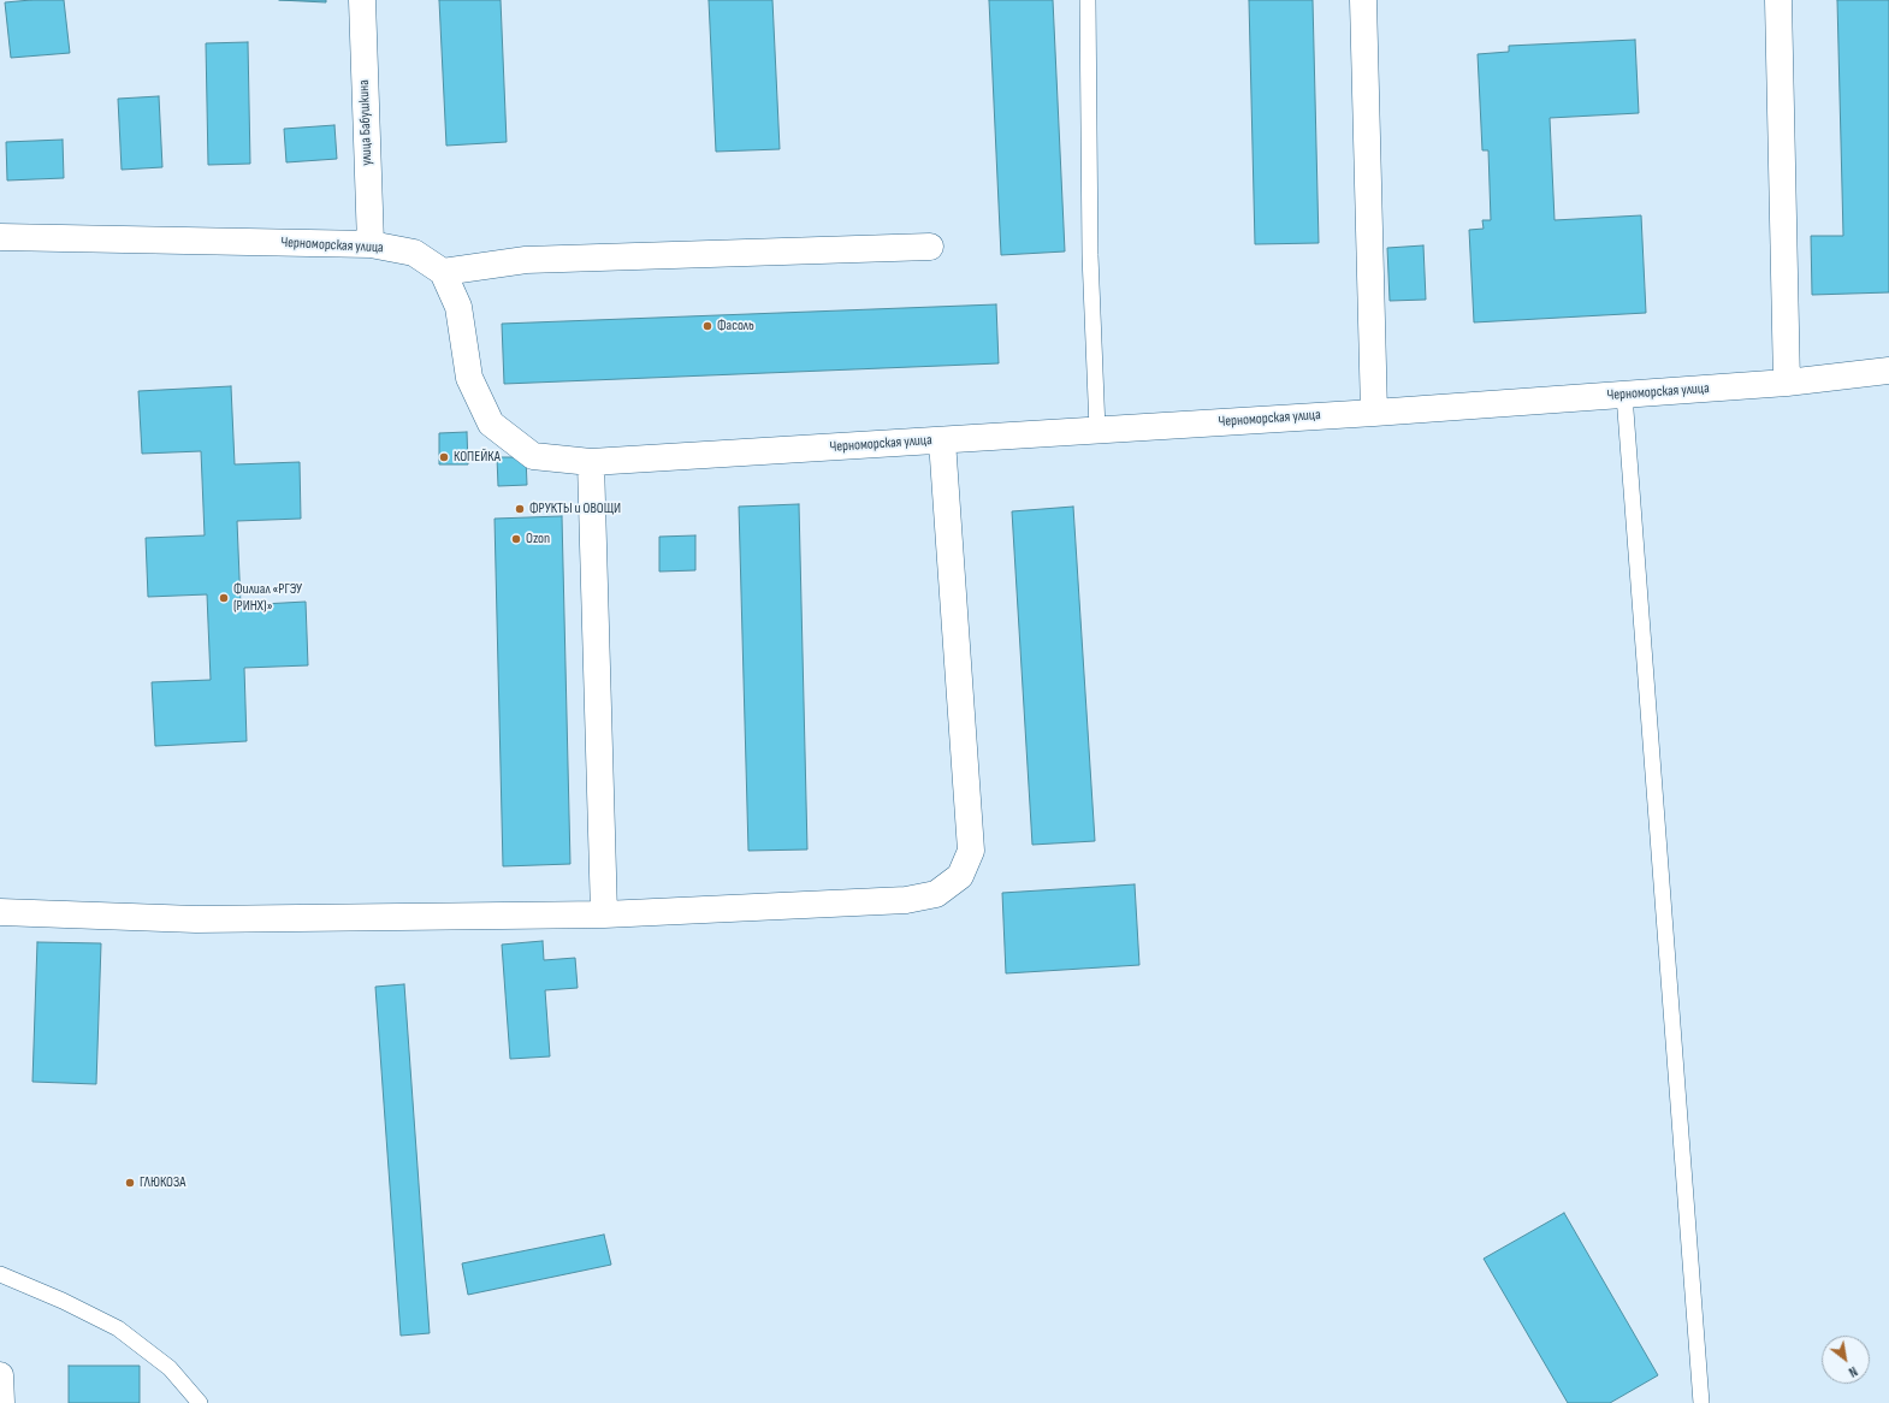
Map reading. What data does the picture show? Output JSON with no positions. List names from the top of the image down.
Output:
{
  "streets": {
    "street": ["улица Бабушкина", "Черноморская улица"]
  },
  "crossings": [
    ["улица Бабушкина", "Черноморская улица"]
  ],
  "places": [
    "Фасоль",
    "КОПЕЙКА",
    "ФРУКТЫ и ОВОЩИ",
    "Ozon",
    "Филиал «РГЭУ (РИНХ)»",
    "ГЛЮКОЗА"
  ],
  "north": "bottom right"
}
